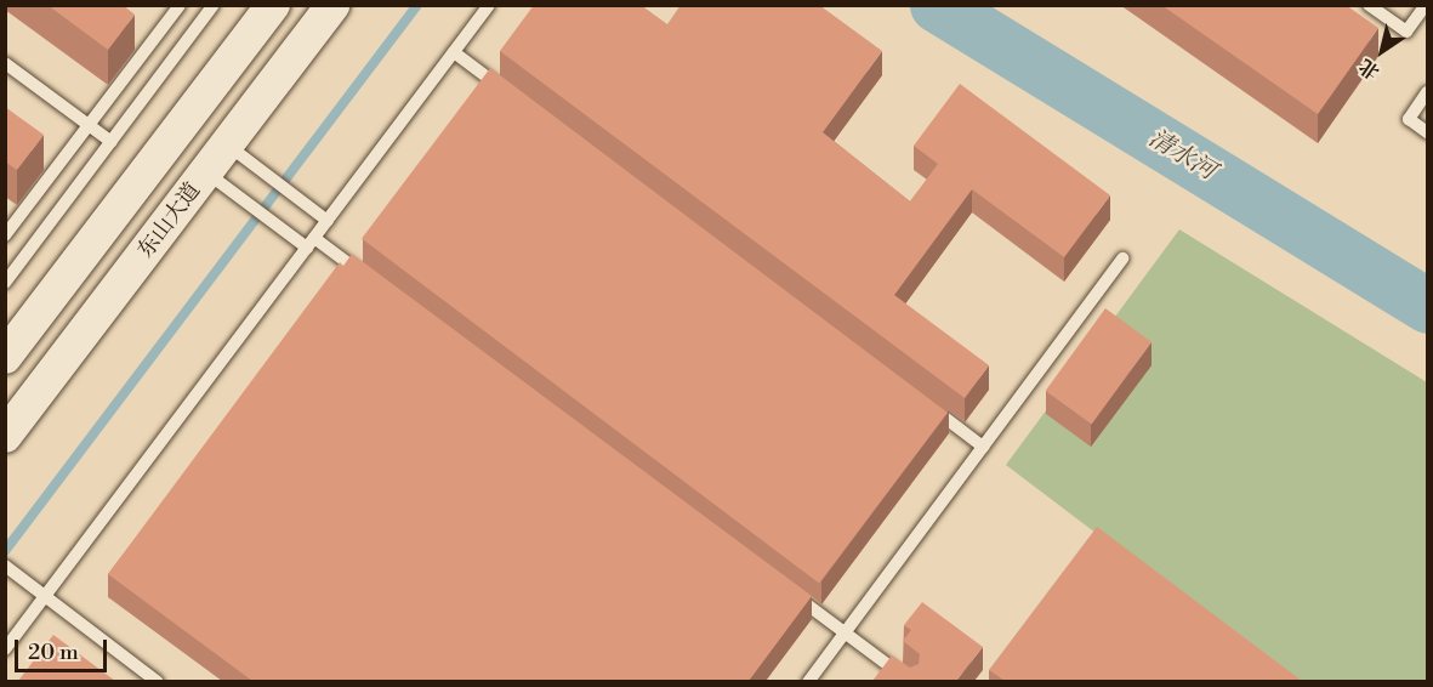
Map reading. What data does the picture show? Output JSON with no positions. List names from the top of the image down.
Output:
{
  "streets": {
    "main road": ["东山大道"]
  },
  "water": ["清水河"],
  "scale_bar": "20 m",
  "north": "bottom left"
}
